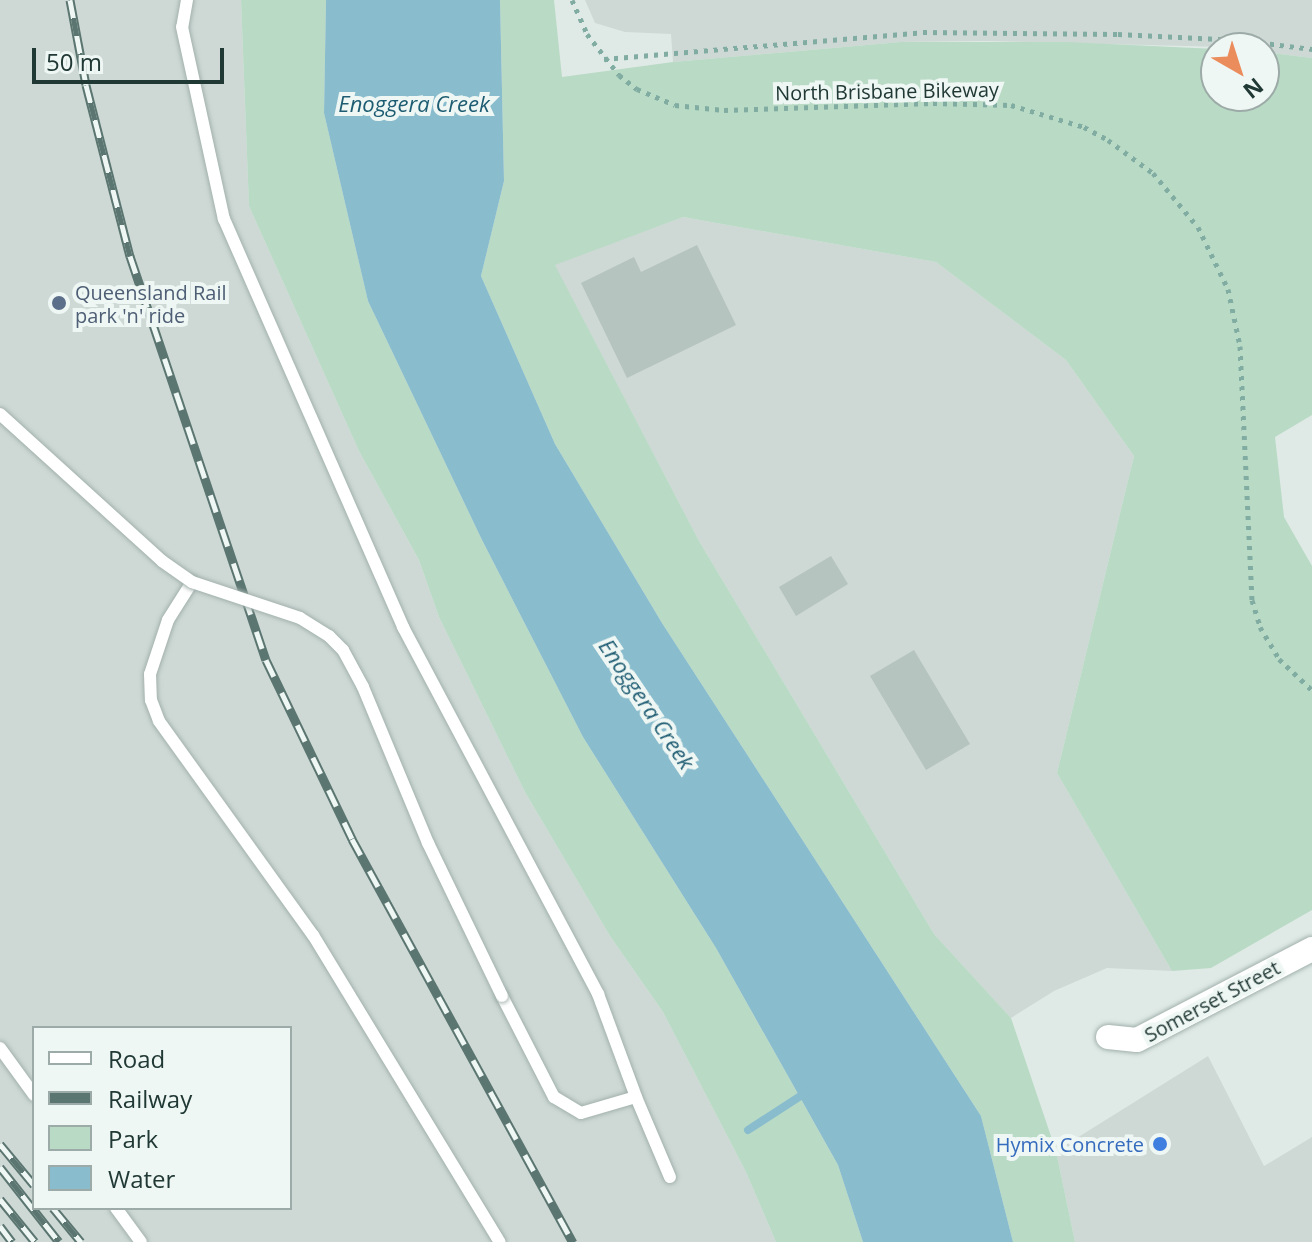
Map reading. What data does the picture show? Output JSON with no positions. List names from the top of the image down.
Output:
{
  "streets": {
    "street": ["Somerset Street"],
    "path": ["North Brisbane Bikeway"]
  },
  "water": ["Enoggera Creek"],
  "places": ["Queensland Rail park 'n' ride", "Hymix Concrete"],
  "legend": [
    "Road",
    "Railway",
    "Park",
    "Water"
  ],
  "scale_bar": "50 m",
  "north": "bottom right"
}
